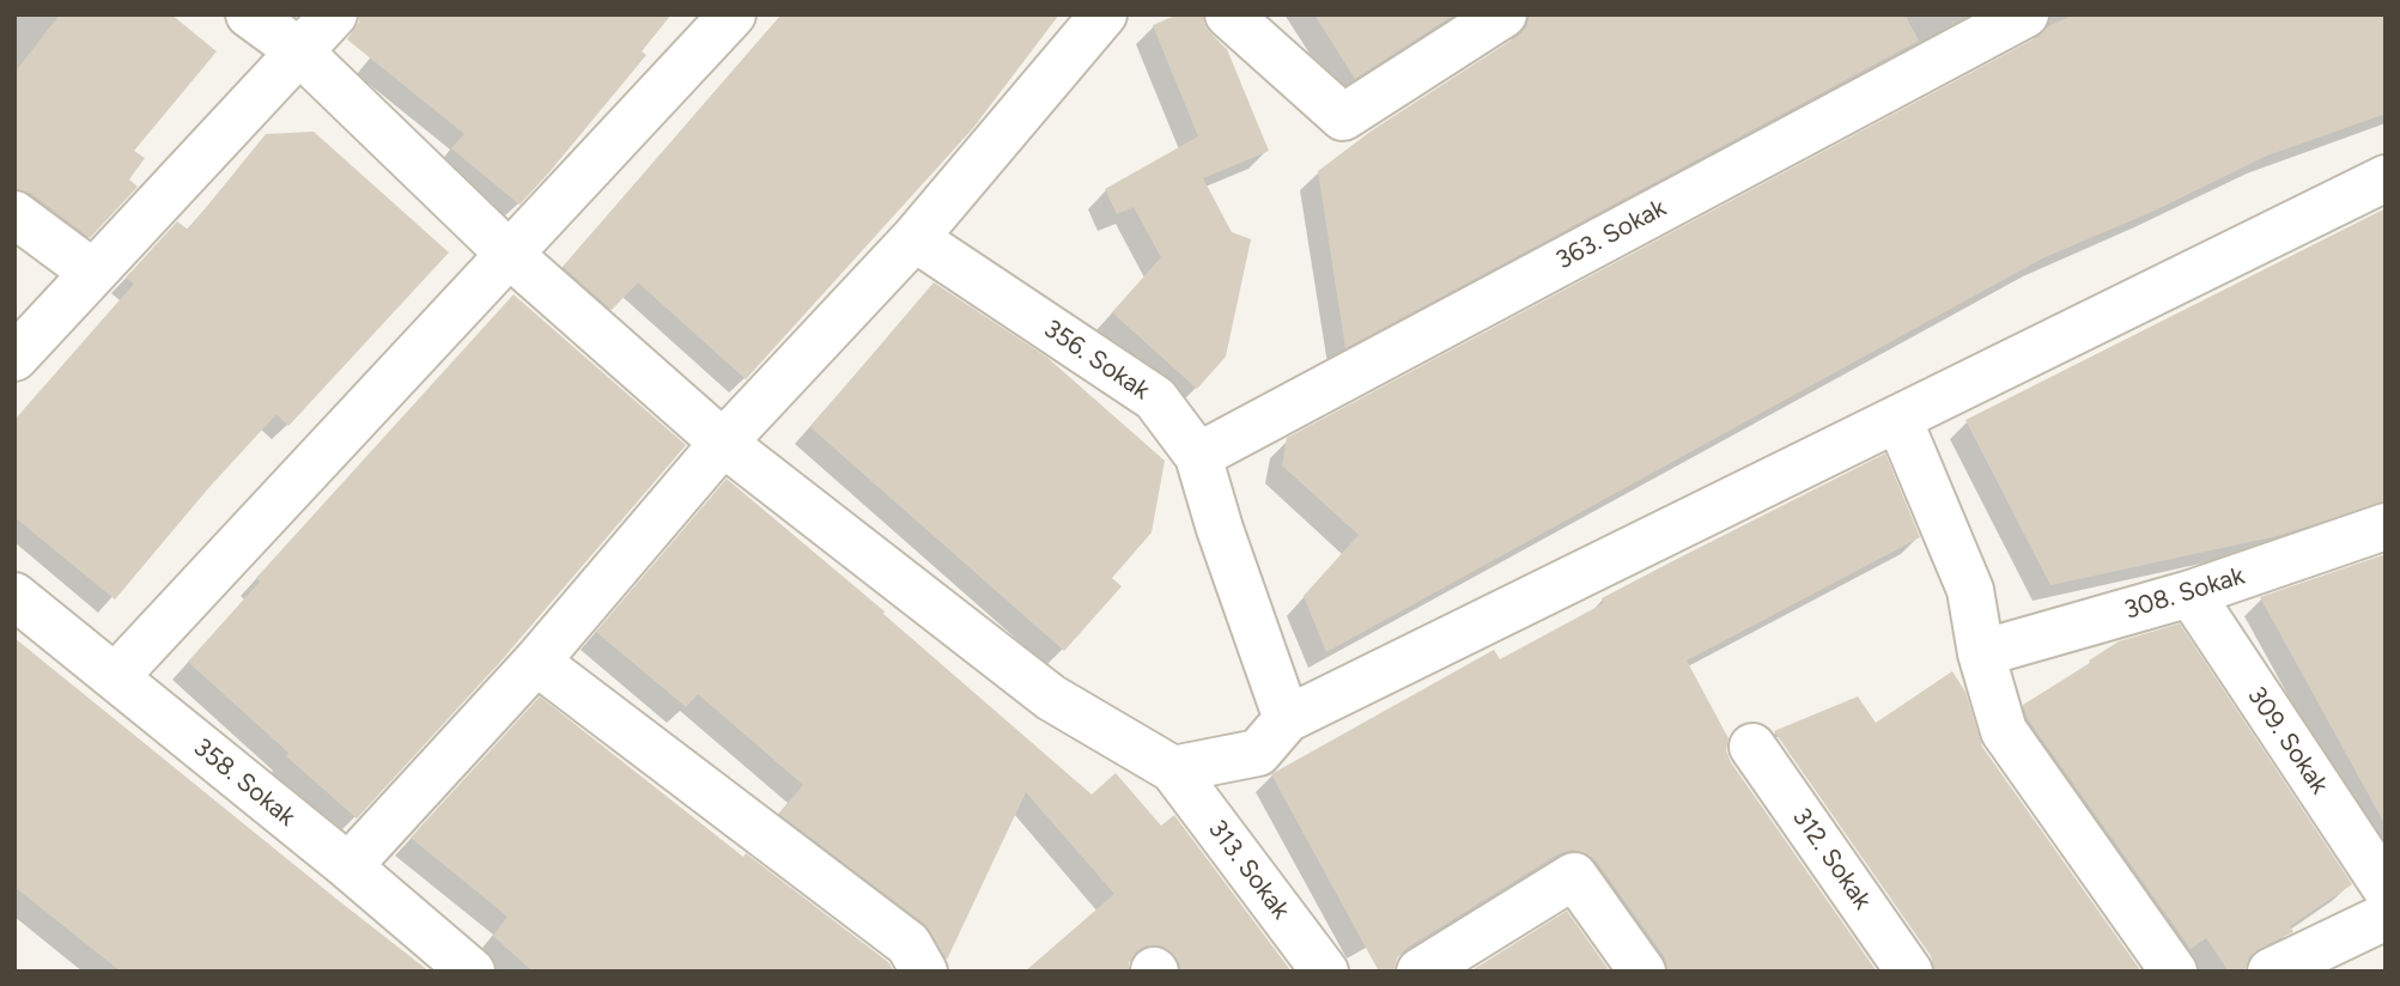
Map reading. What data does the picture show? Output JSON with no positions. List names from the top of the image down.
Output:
{
  "streets": {
    "street": [
      "363. Sokak",
      "356. Sokak",
      "308. Sokak",
      "309. Sokak",
      "358. Sokak",
      "312. Sokak",
      "313. Sokak"
    ]
  },
  "crossings": [
    ["363. Sokak", "356. Sokak"],
    ["308. Sokak", "309. Sokak"]
  ]
}
